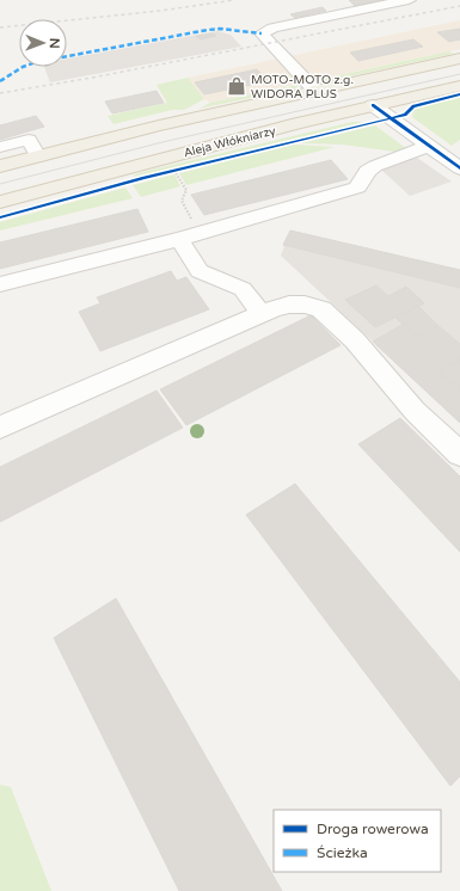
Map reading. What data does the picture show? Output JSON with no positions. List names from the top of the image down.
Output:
{
  "streets": {
    "main road": ["Aleja Włókniarzy"]
  },
  "places": {
    "shop": ["MOTO-MOTO z.g. WIDORA PLUS"]
  },
  "legend": ["Droga rowerowa", "Ścieżka"],
  "north": "right"
}
